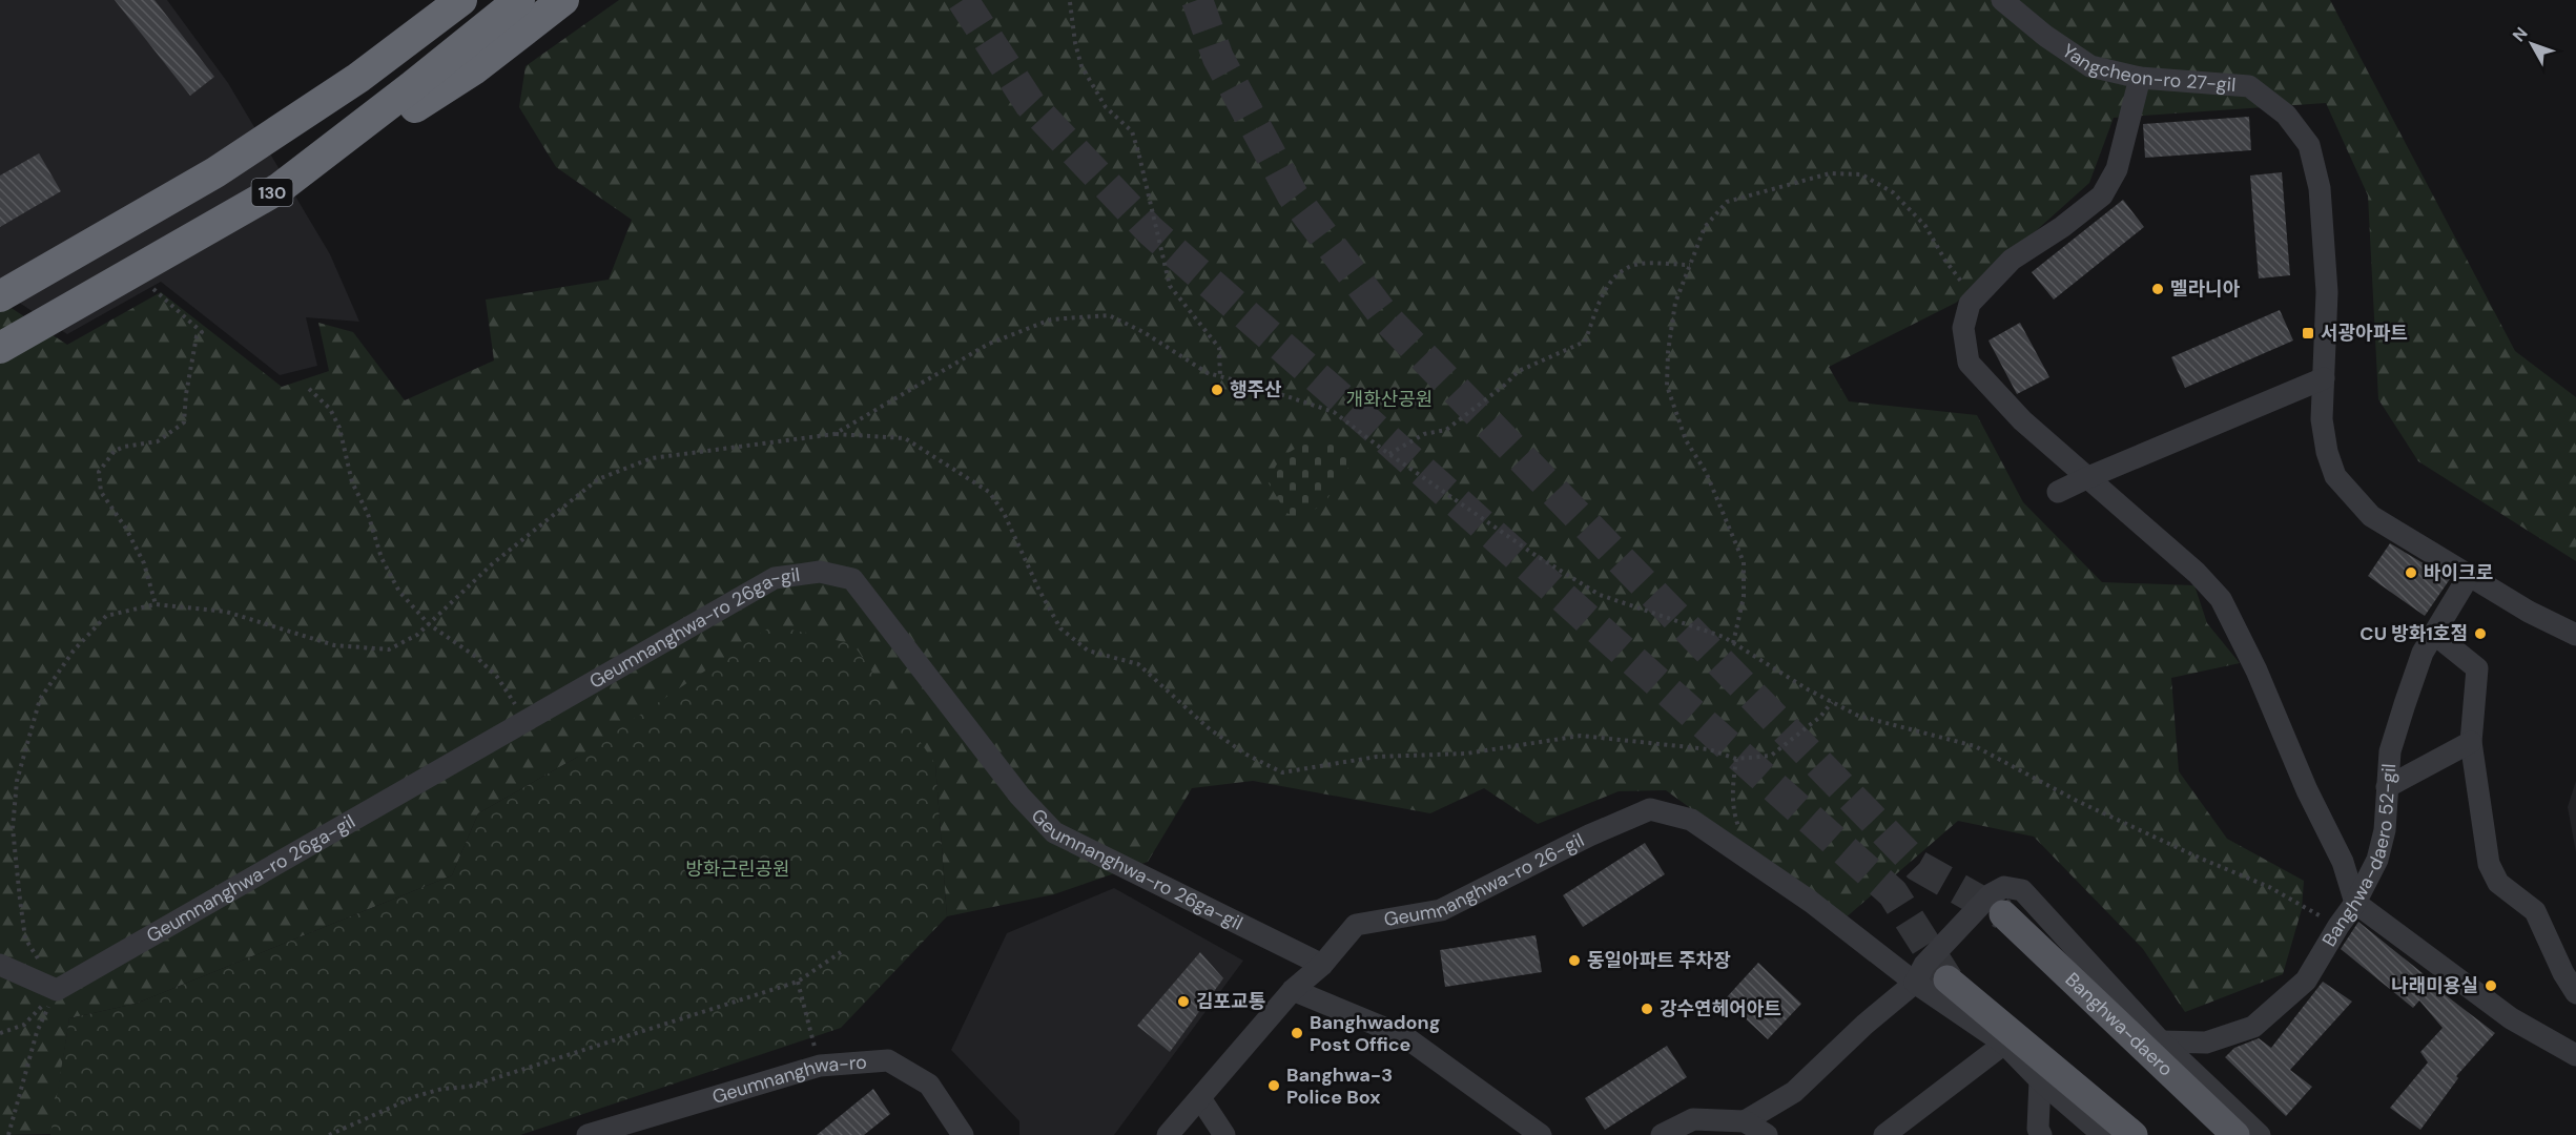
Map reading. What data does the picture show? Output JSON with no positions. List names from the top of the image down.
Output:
{
  "streets": {
    "highway": ["130"],
    "main road": ["Banghwa-daero"],
    "street": [
      "Yangcheon-ro 27-gil",
      "Geumnanghwa-ro 26ga-gil",
      "Banghwa-daero 52-gil",
      "Geumnanghwa-ro 26-gil",
      "Geumnanghwa-ro"
    ]
  },
  "crossings": [
    ["Yangcheon-ro 27-gil", "Banghwa-daero 52-gil"],
    ["Geumnanghwa-ro 26ga-gil", "Geumnanghwa-ro 26-gil"]
  ],
  "parks": ["개화산공원", "방화근린공원"],
  "places": {
    "other": [
      "멜라니아",
      "행주산",
      "바이크로",
      "CU 방화1호점",
      "동일아파트 주차장",
      "나래미용실",
      "김포교통",
      "강수연헤어아트",
      "Banghwadong Post Office",
      "Banghwa-3 Police Box"
    ],
    "transit": ["서광아파트"]
  },
  "north": "top left"
}
